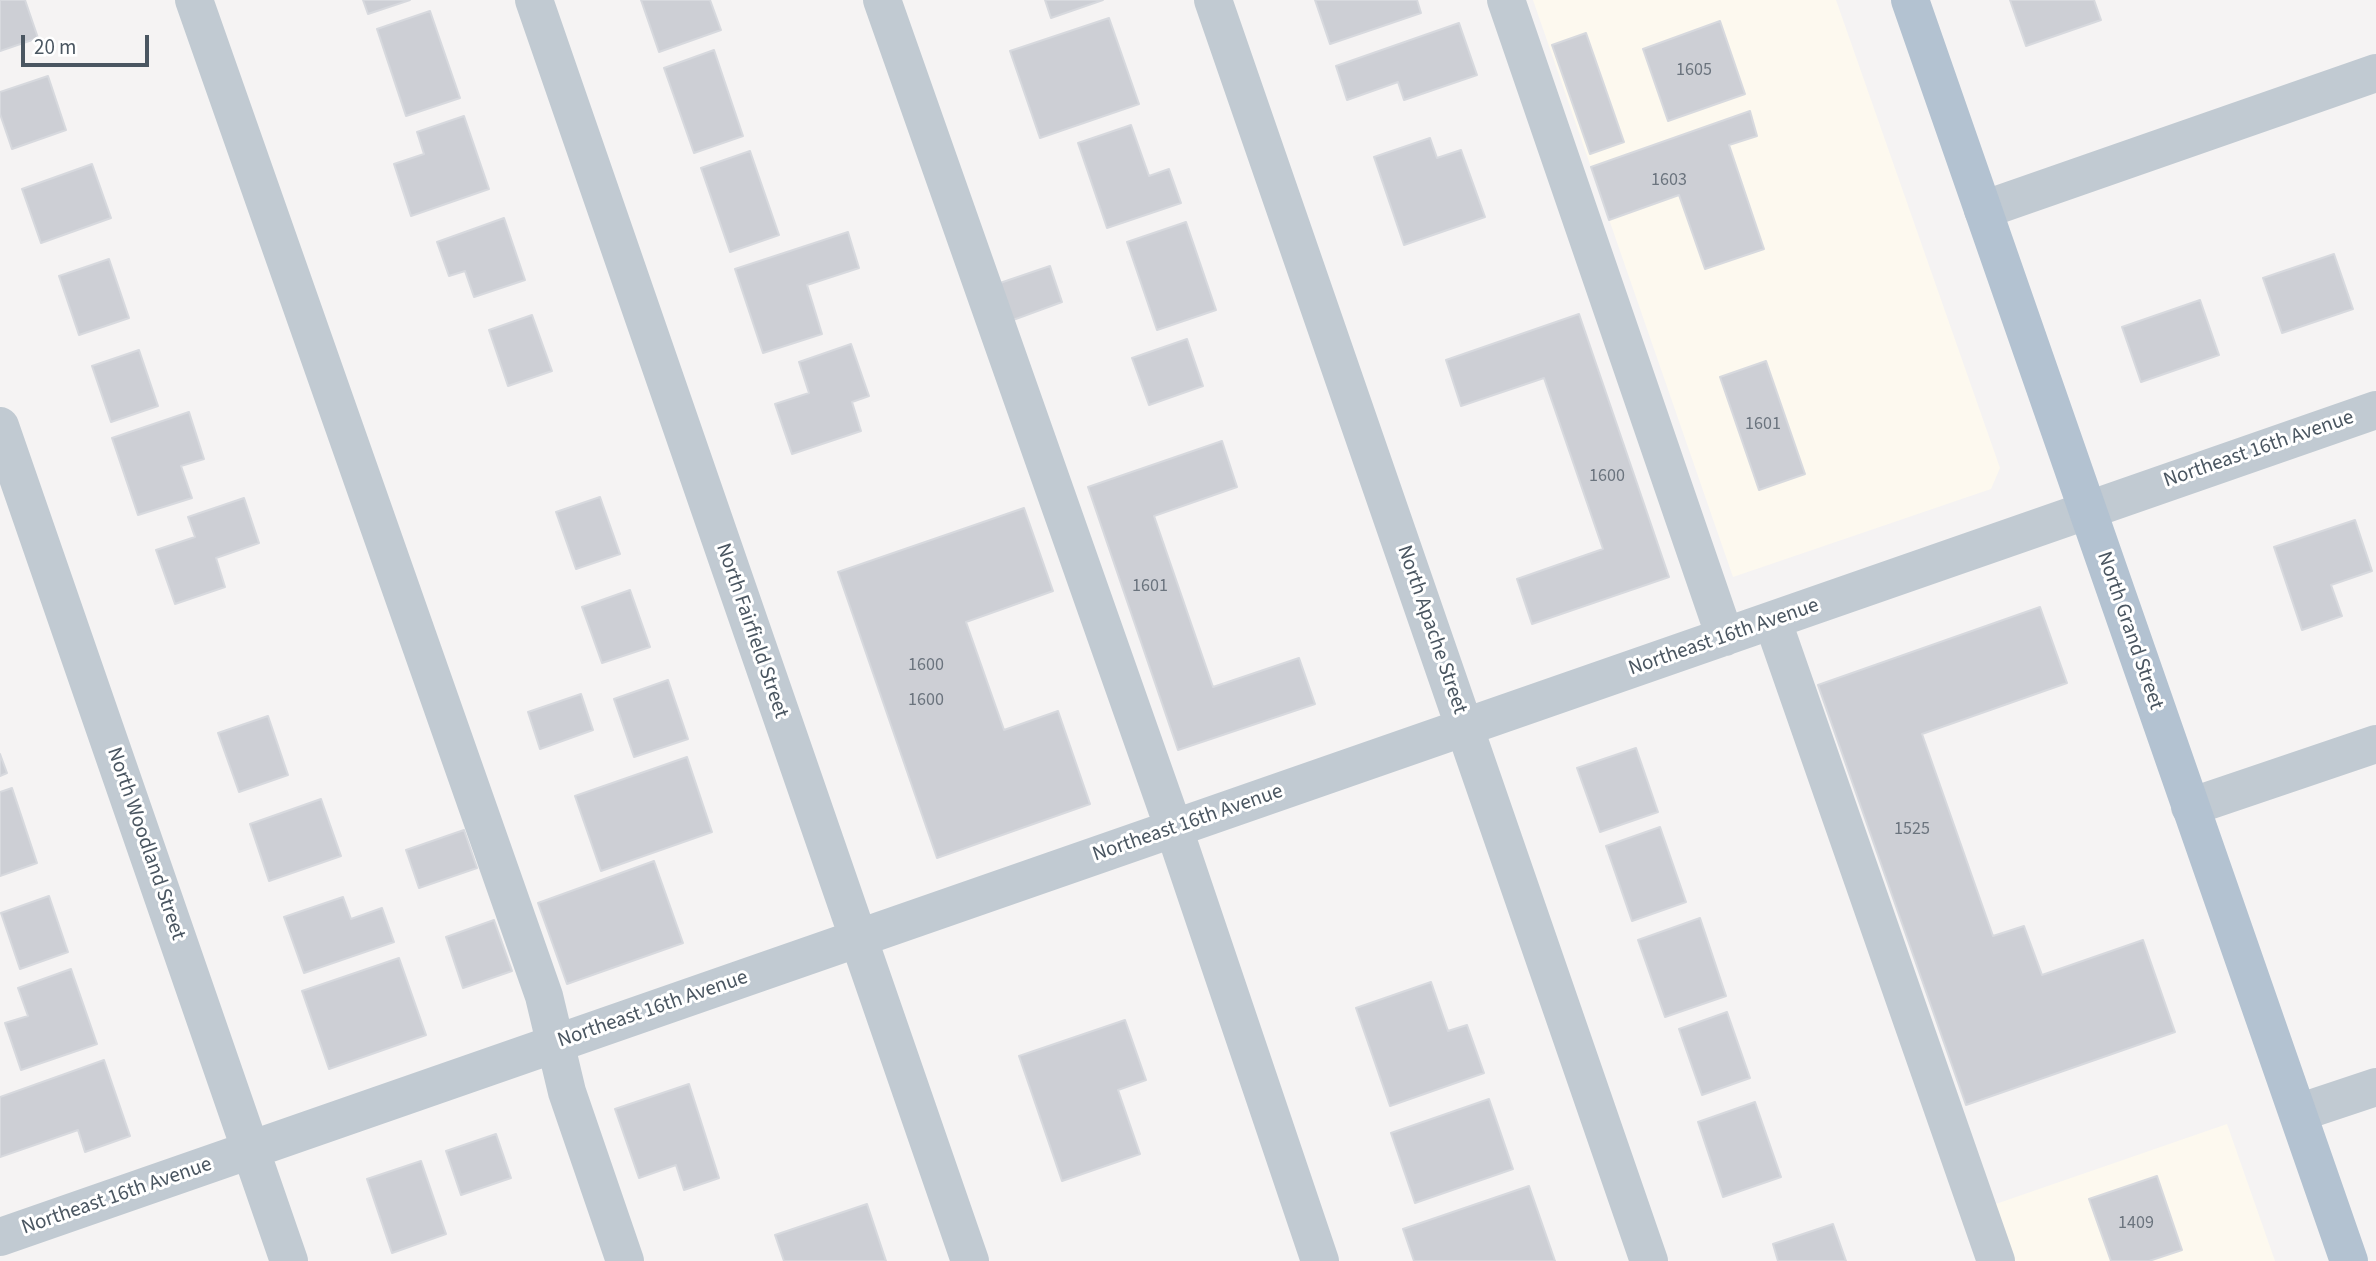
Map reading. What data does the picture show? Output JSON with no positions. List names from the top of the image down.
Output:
{
  "streets": {
    "main road": ["North Grand Street"],
    "street": [
      "Northeast 16th Avenue",
      "North Apache Street",
      "North Fairfield Street",
      "North Woodland Street"
    ]
  },
  "crossings": [
    ["Northeast 16th Avenue", "North Apache Street"],
    ["Northeast 16th Avenue", "North Fairfield Street"],
    ["Northeast 16th Avenue", "North Grand Street"],
    ["Northeast 16th Avenue", "North Woodland Street"]
  ],
  "house_numbers": [
    "1605",
    "1603",
    "1601",
    "1600",
    "1601",
    "1600",
    "1600",
    "1525",
    "1409"
  ],
  "scale_bar": "20 m"
}
